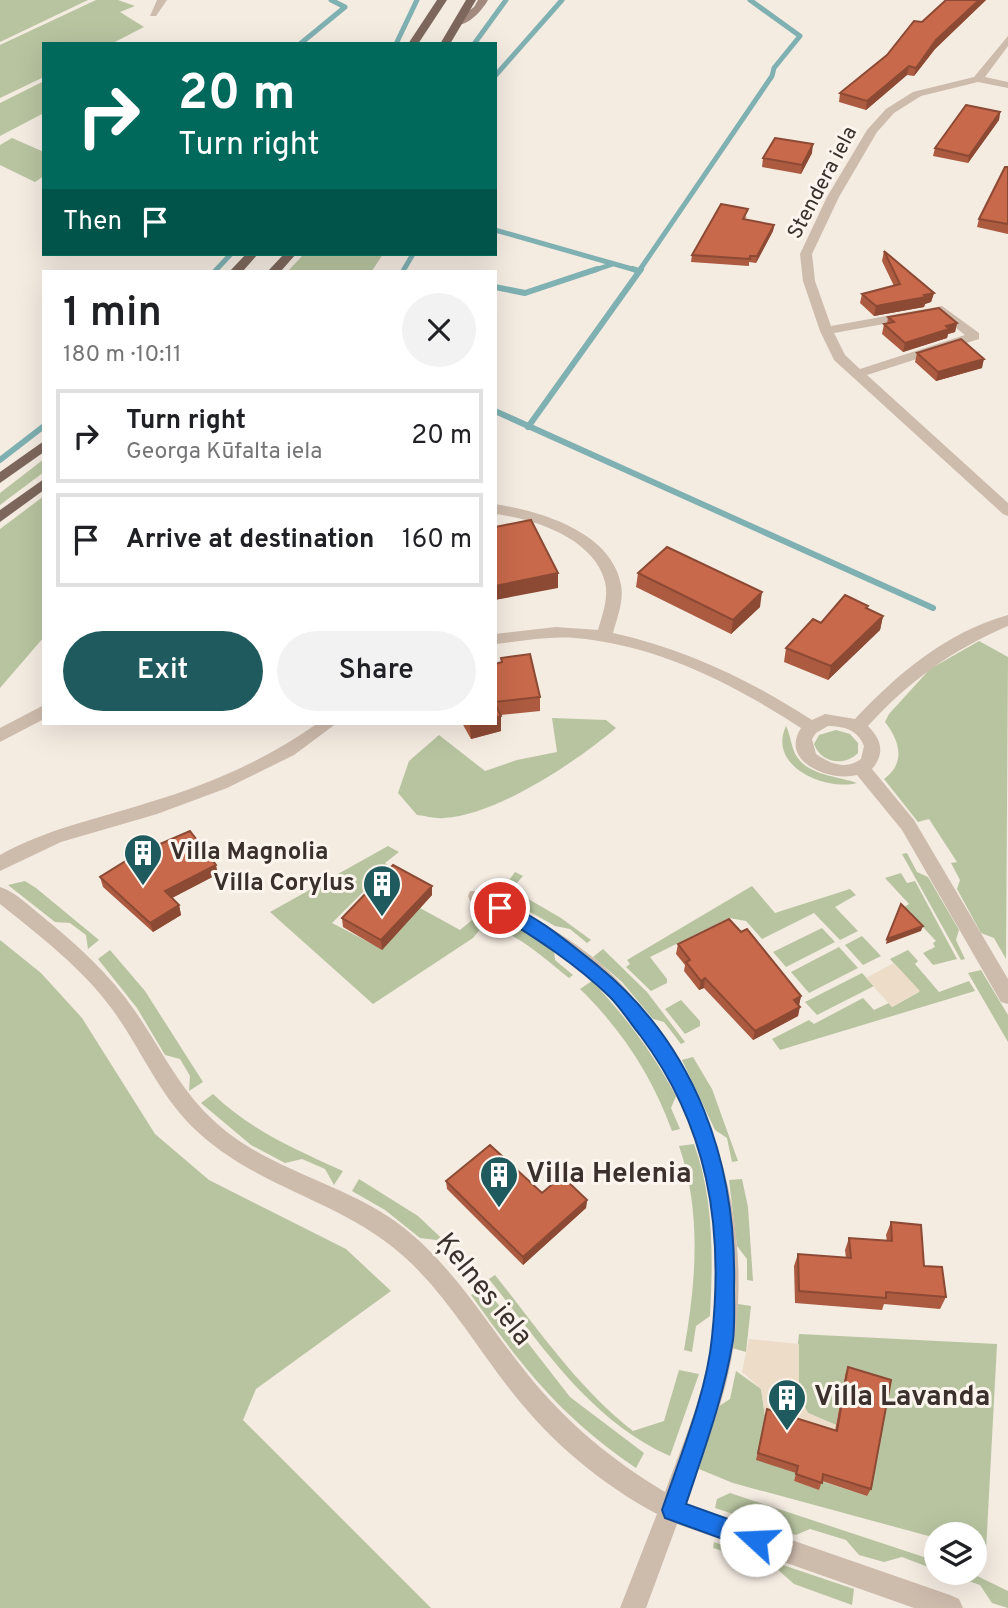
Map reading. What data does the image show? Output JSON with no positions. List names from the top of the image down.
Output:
{
  "streets": {
    "street": ["Stendera iela", "Ķelnes iela"]
  },
  "places": {
    "building": [
      "Villa Magnolia",
      "Villa Corylus",
      "Villa Helenia",
      "Villa Lavanda"
    ]
  },
  "page": {
    "turn": ["20 m", "Turn right"],
    "then": "Then",
    "heading": ["1 min", "180 m · 10:11"],
    "list": [
      {
        "name": "Turn right",
        "note": "Georga Kūfalta iela",
        "value": "20 m"
      },
      {
        "name": "Arrive at destination",
        "value": "160 m"
      }
    ],
    "buttons": ["Exit", "Share"]
  }
}
